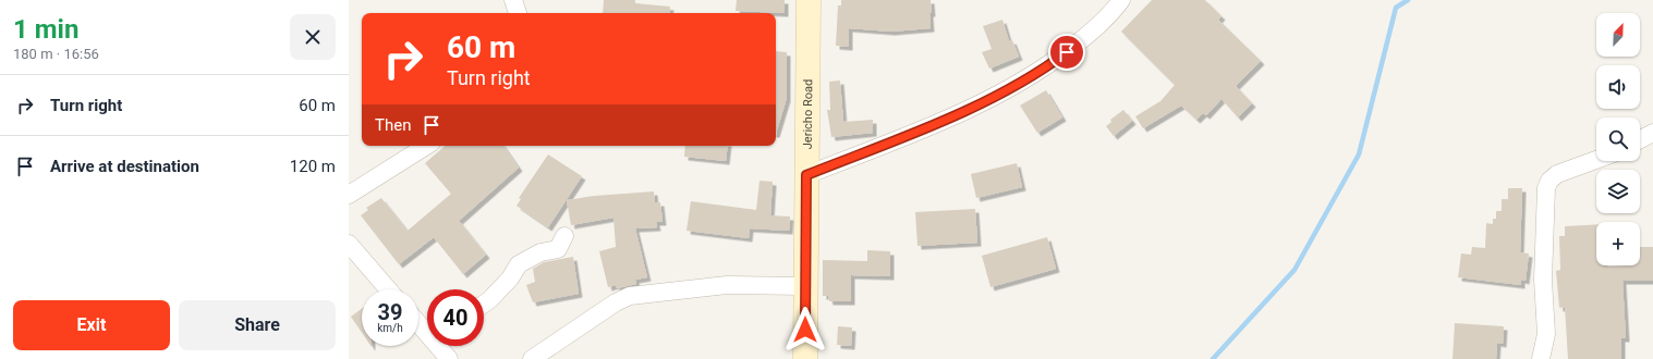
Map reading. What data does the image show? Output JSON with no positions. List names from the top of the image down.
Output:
{
  "streets": {
    "street": ["Jericho Road"]
  },
  "north": "top right",
  "page": {
    "heading": ["1 min", "180 m · 16:56"],
    "map_buttons": "+",
    "turn": ["60 m", "Turn right"],
    "list": [
      {
        "name": "Turn right",
        "value": "60 m"
      },
      {
        "name": "Arrive at destination",
        "value": "120 m"
      }
    ],
    "then": "Then",
    "speed": "39 km/h",
    "limit": "40",
    "buttons": ["Exit", "Share"]
  }
}
